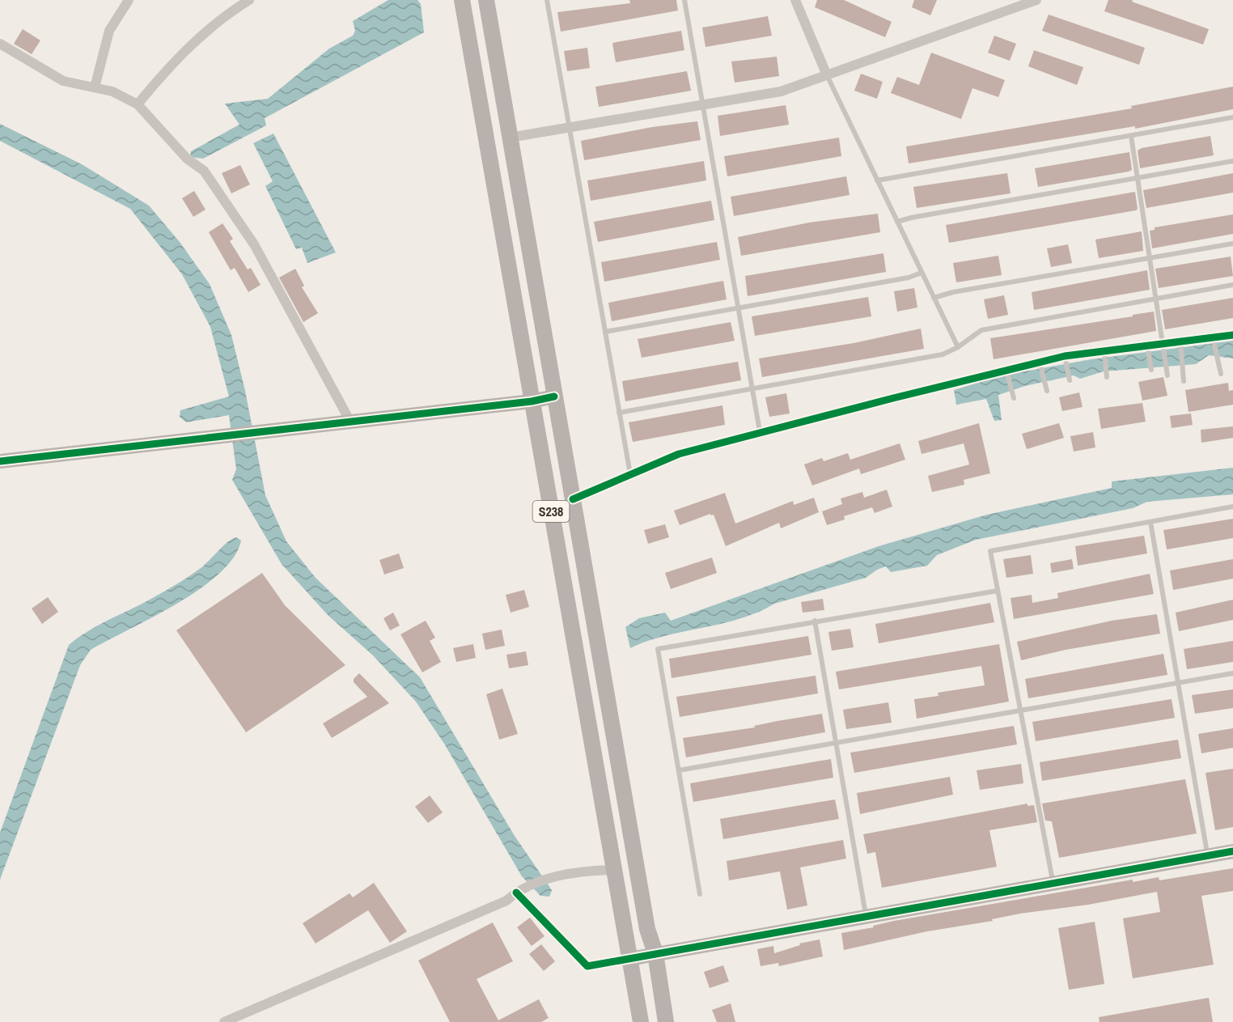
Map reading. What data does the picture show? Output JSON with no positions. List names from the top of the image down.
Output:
{
  "streets": {
    "main road": ["S238"]
  }
}
